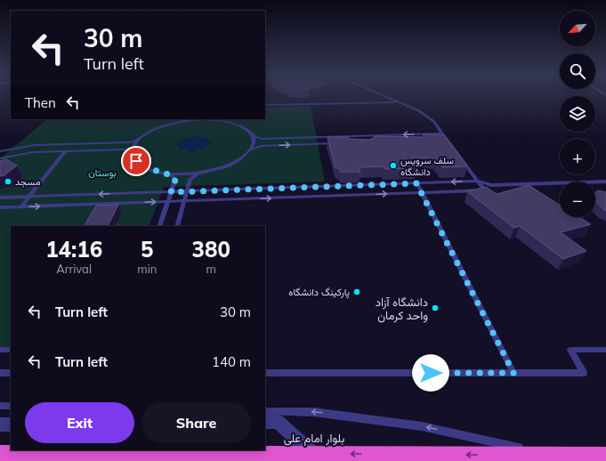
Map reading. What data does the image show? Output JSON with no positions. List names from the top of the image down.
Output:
{
  "streets": {
    "highway": ["بلوار امام علی"]
  },
  "one_way": ["بلوار امام علی"],
  "parks": ["بوستان"],
  "places": [
    "سلف سرویس دانشگاه",
    "مسجد",
    "پارکینگ دانشگاه",
    "دانشگاه آزاد واحد کرمان"
  ],
  "north": "bottom left",
  "page": {
    "map_buttons": ["+", "−"],
    "turn": ["30 m", "Turn left"],
    "then": "Then",
    "eta": [
      "14:16",
      "Arrival",
      "5",
      "min",
      "380",
      "m"
    ],
    "list": [
      {
        "name": "Turn left",
        "value": "30 m"
      },
      {
        "name": "Turn left",
        "value": "140 m"
      }
    ],
    "buttons": ["Exit", "Share"]
  }
}
